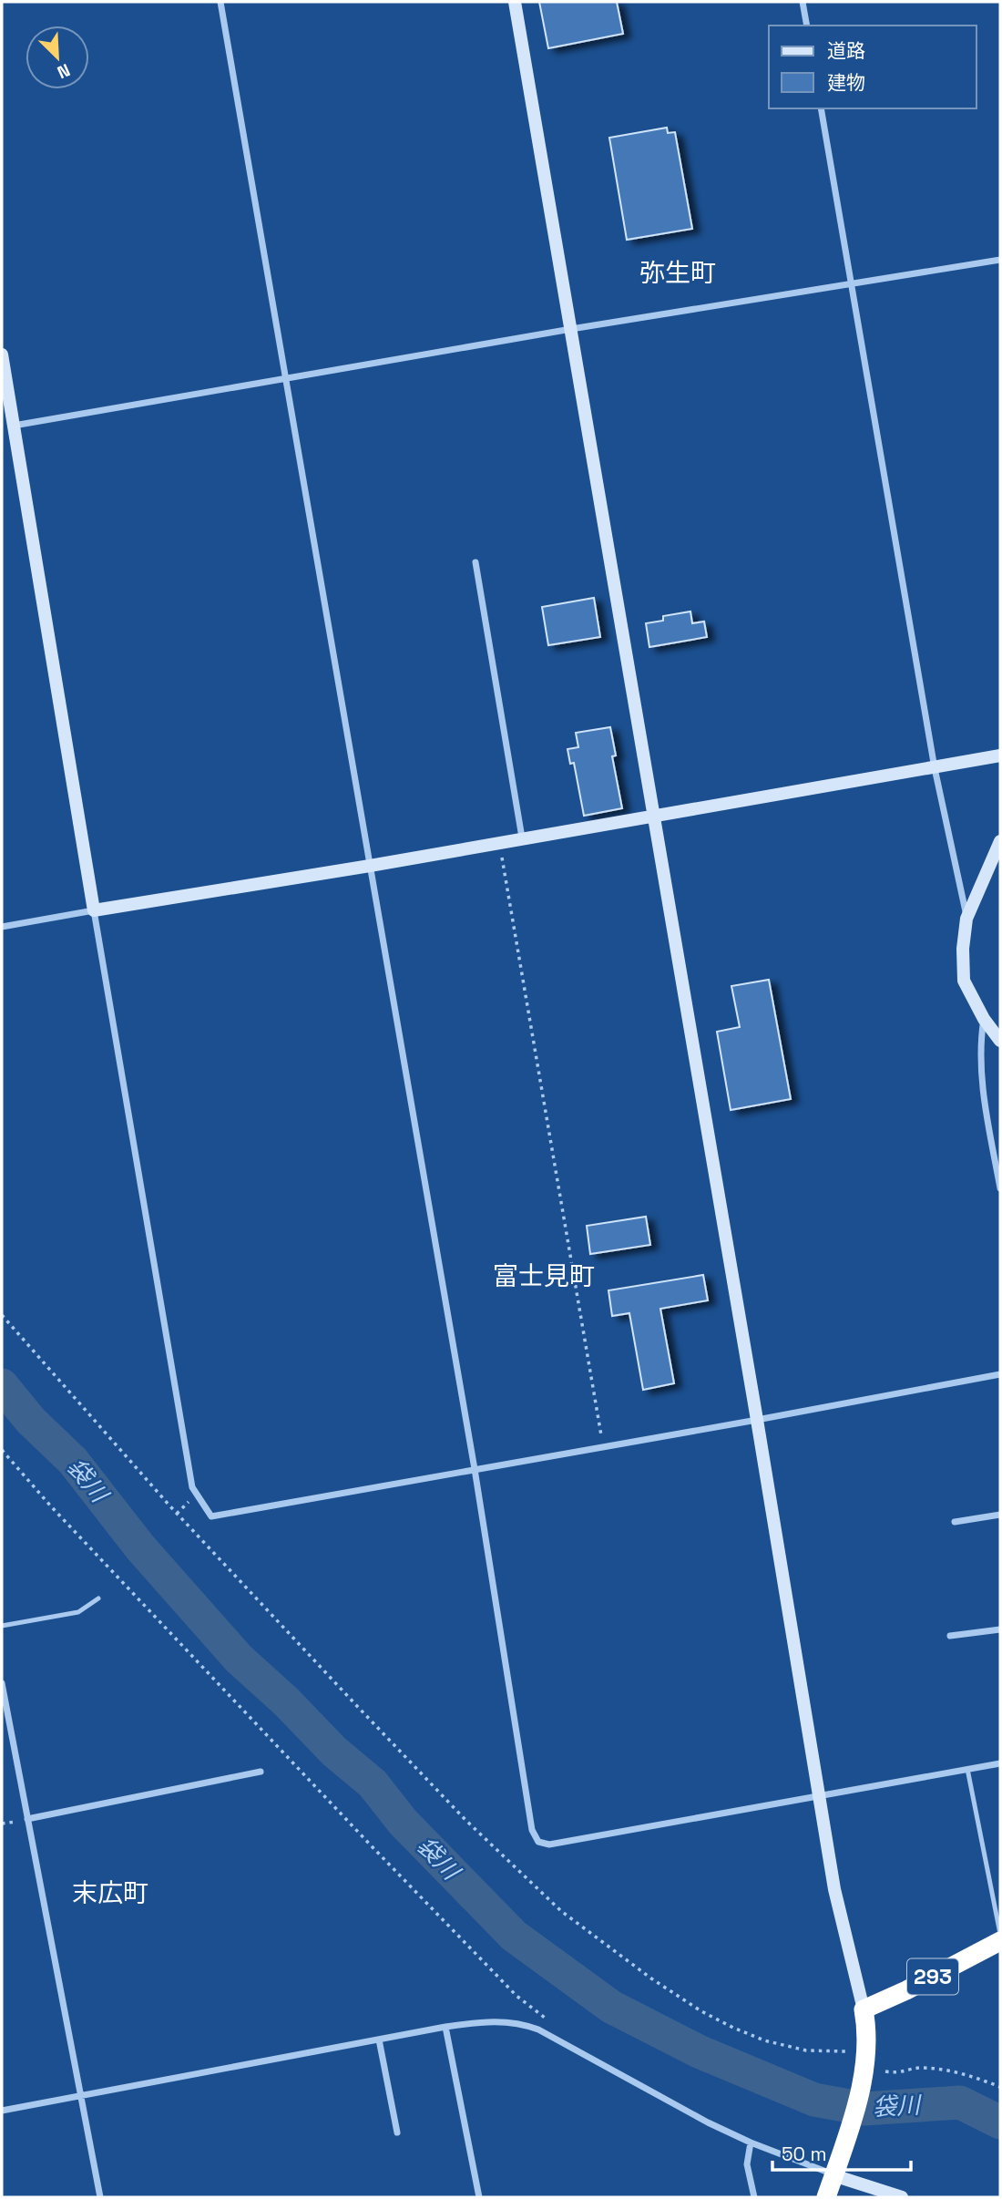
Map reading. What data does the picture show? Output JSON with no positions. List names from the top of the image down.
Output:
{
  "streets": {
    "highway": ["293"]
  },
  "districts": ["弥生町", "富士見町", "末広町"],
  "water": ["袋川"],
  "legend": ["道路", "建物"],
  "scale_bar": "50 m",
  "north": "bottom right"
}
